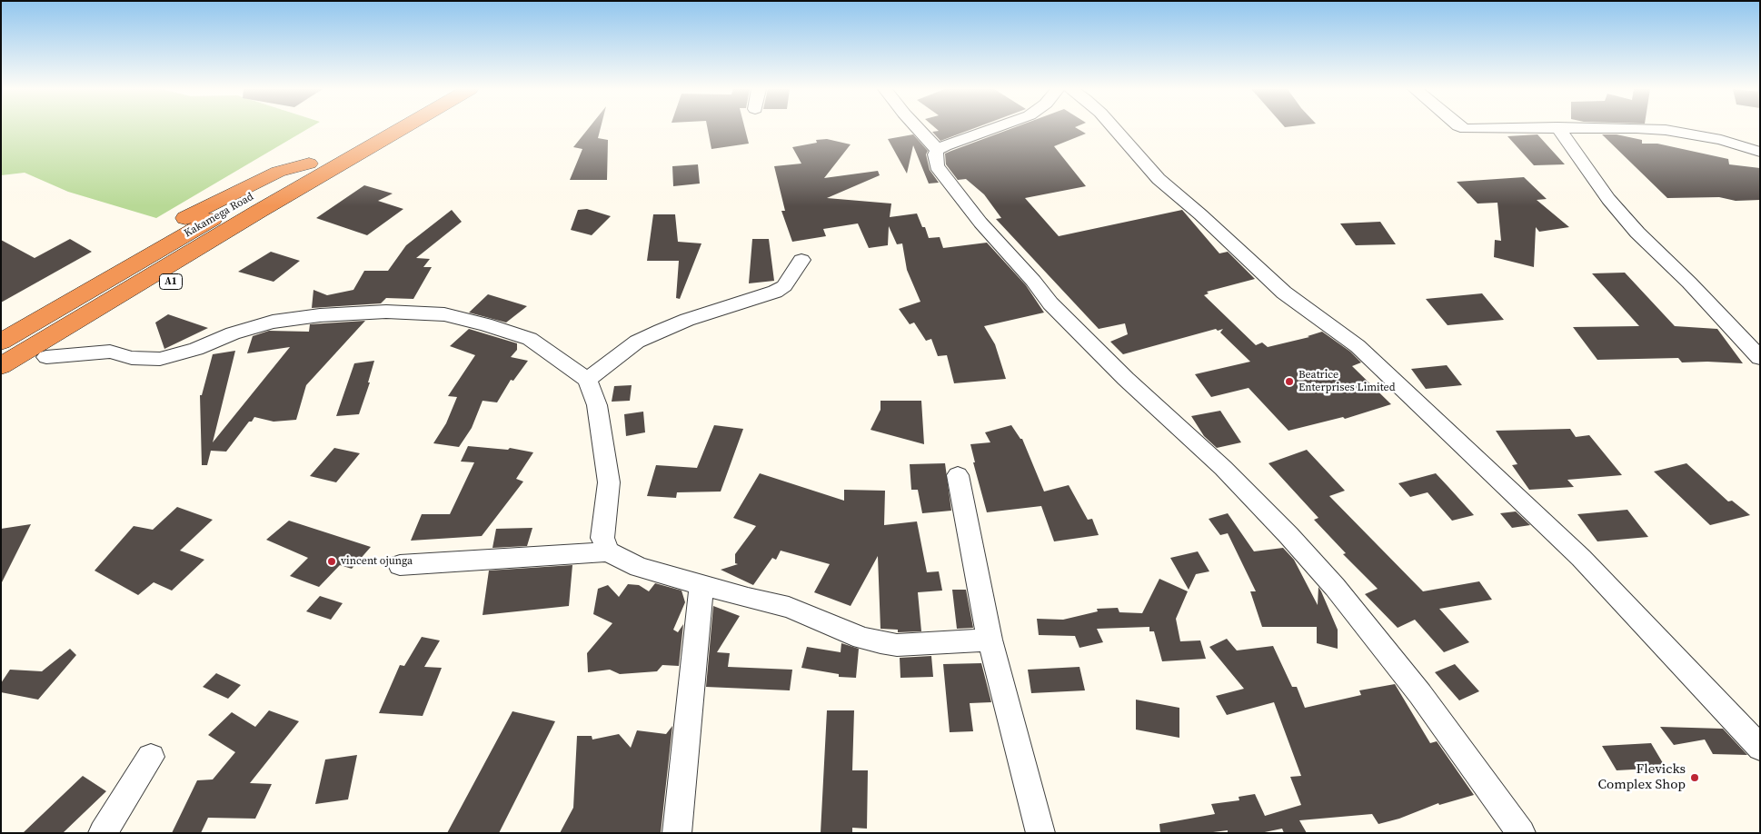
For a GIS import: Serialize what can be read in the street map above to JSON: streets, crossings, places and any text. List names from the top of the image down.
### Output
{
  "streets": {
    "highway": ["Kakamega Road", "A1"]
  },
  "places": ["Beatrice Enterprises Limited", "vincent ojunga", "Flevicks Complex Shop"]
}
